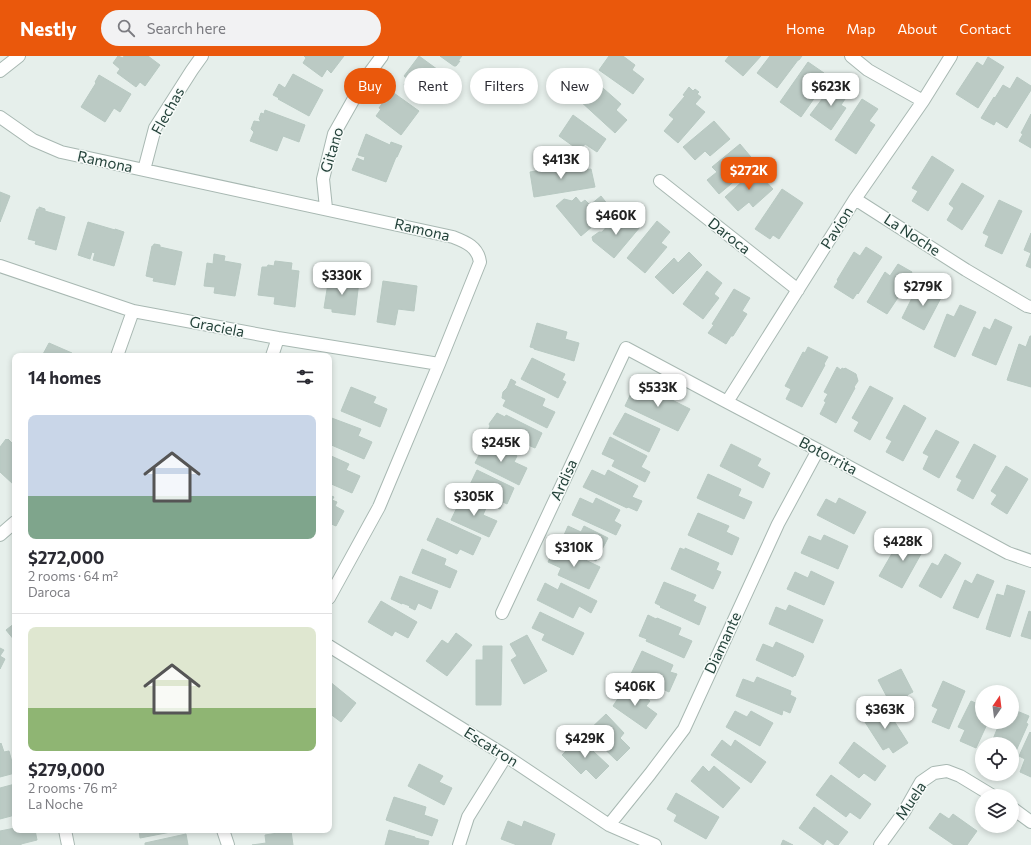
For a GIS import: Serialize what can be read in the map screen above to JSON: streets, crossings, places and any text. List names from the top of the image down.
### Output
{
  "streets": {
    "street": [
      "Flechas",
      "Gitano",
      "Ramona",
      "Pavion",
      "La Noche",
      "Daroca",
      "Graciela",
      "Botorrita",
      "Ardisa",
      "Diamante",
      "Escatron",
      "Muela"
    ]
  },
  "crossings": [
    ["Flechas", "Ramona"],
    ["Gitano", "Ramona"],
    ["Ramona", "Graciela"],
    ["Pavion", "La Noche"],
    ["Pavion", "Daroca"],
    ["Pavion", "Botorrita"],
    ["Botorrita", "Ardisa"],
    ["Botorrita", "Diamante"],
    ["Diamante", "Escatron"]
  ],
  "north": "top",
  "page": {
    "header": "Nestly",
    "search": "Search here",
    "nav": [
      "Home",
      "Map",
      "About",
      "Contact"
    ],
    "chip": [
      "Buy",
      "Rent",
      "Filters",
      "New"
    ],
    "price": [
      "$623K",
      "$413K",
      "$272K",
      "$460K",
      "$330K",
      "$279K",
      "$533K",
      "$245K",
      "$305K",
      "$428K",
      "$310K",
      "$406K",
      "$363K",
      "$429K"
    ],
    "heading": "14 homes",
    "list": [
      {
        "name": "$272,000",
        "note": "2 rooms · 64 m² · Daroca"
      },
      {
        "name": "$279,000",
        "note": "2 rooms · 76 m² · La Noche"
      }
    ]
  }
}
